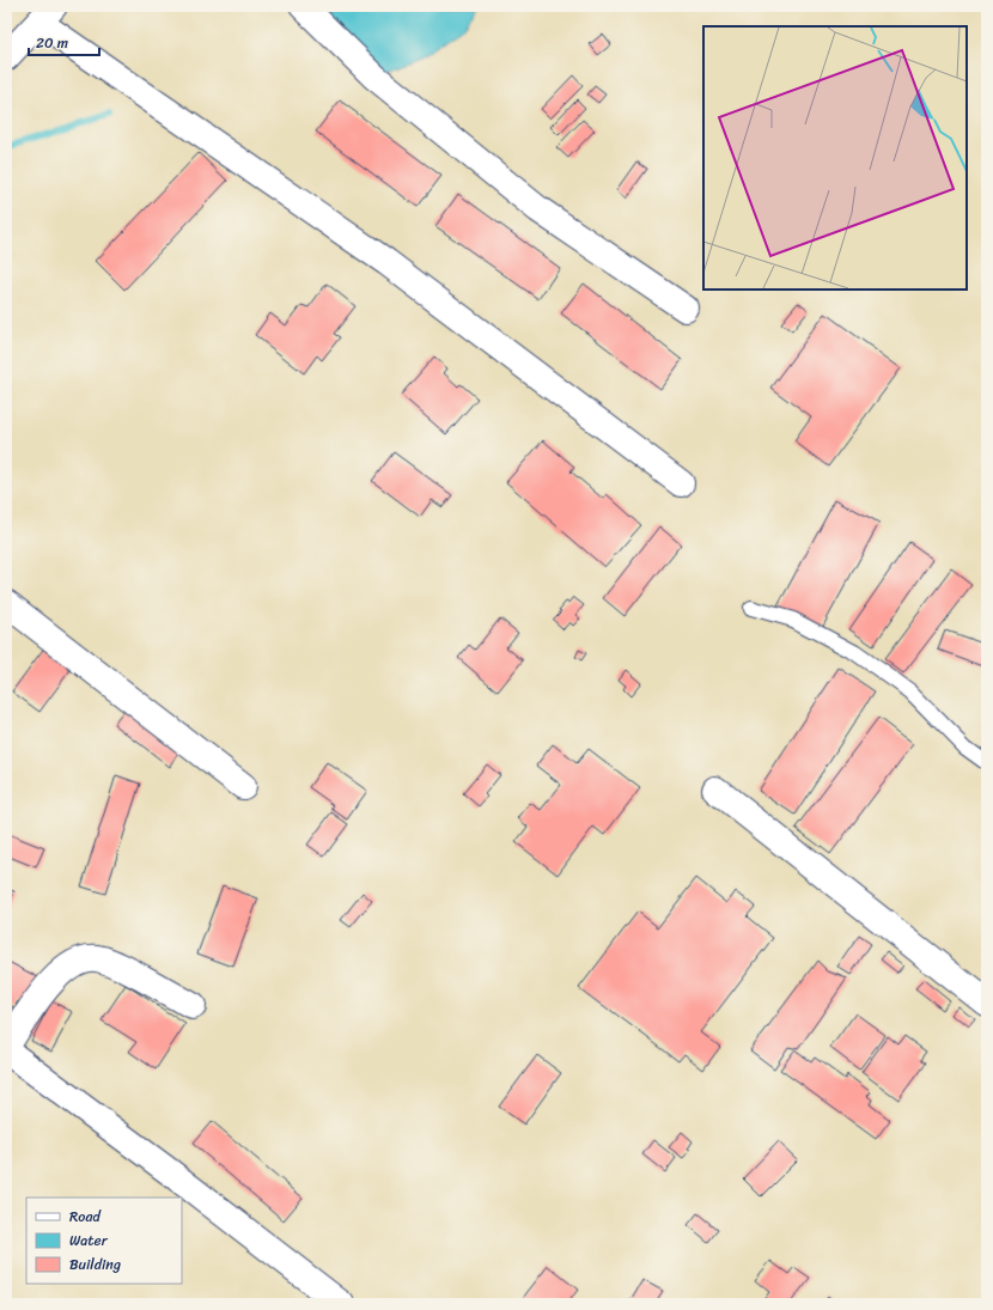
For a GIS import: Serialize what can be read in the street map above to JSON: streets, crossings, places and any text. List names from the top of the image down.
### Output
{
  "legend": ["Road", "Water", "Building"],
  "scale_bar": "20 m"
}
